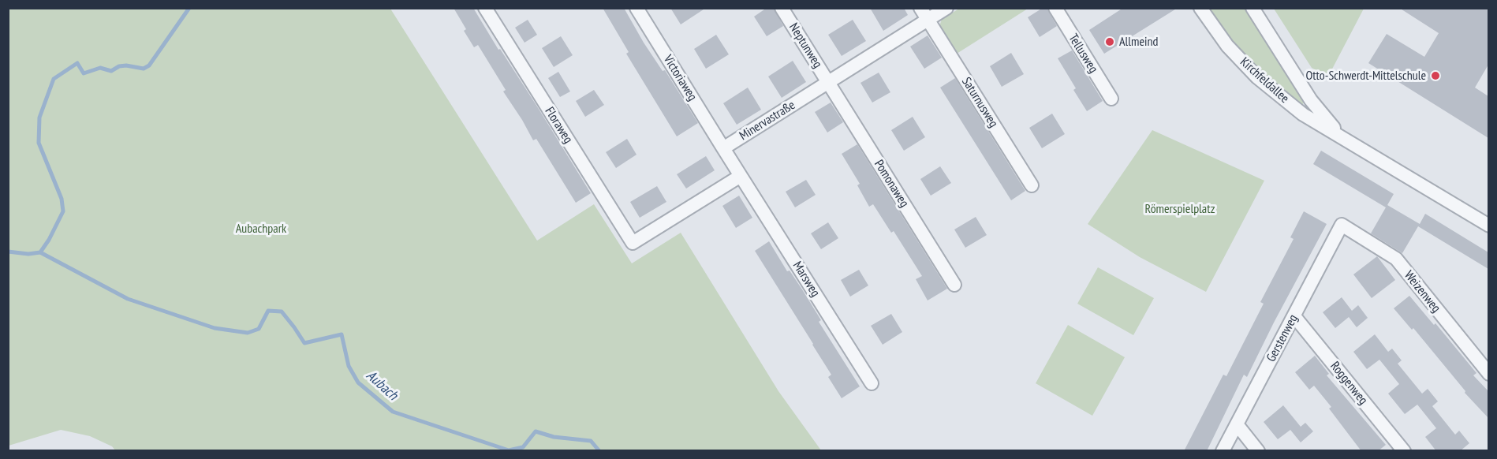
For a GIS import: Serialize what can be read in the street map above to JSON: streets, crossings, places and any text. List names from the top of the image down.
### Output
{
  "streets": {
    "street": [
      "Neptunweg",
      "Tellusweg",
      "Victoriaweg",
      "Kirchfeldallee",
      "Saturnusweg",
      "Minervastraße",
      "Floraweg",
      "Pomonaweg",
      "Marsweg",
      "Weizenweg",
      "Gerstenweg",
      "Roggenweg"
    ]
  },
  "crossings": [
    ["Neptunweg", "Minervastraße"],
    ["Neptunweg", "Pomonaweg"],
    ["Victoriaweg", "Minervastraße"],
    ["Saturnusweg", "Minervastraße"],
    ["Minervastraße", "Pomonaweg"],
    ["Floraweg", "Marsweg"],
    ["Weizenweg", "Gerstenweg"],
    ["Gerstenweg", "Roggenweg"]
  ],
  "water": ["Aubach"],
  "parks": ["Römerspielplatz", "Aubachpark"],
  "places": ["Allmeind", "Otto-Schwerdt-Mittelschule"]
}
